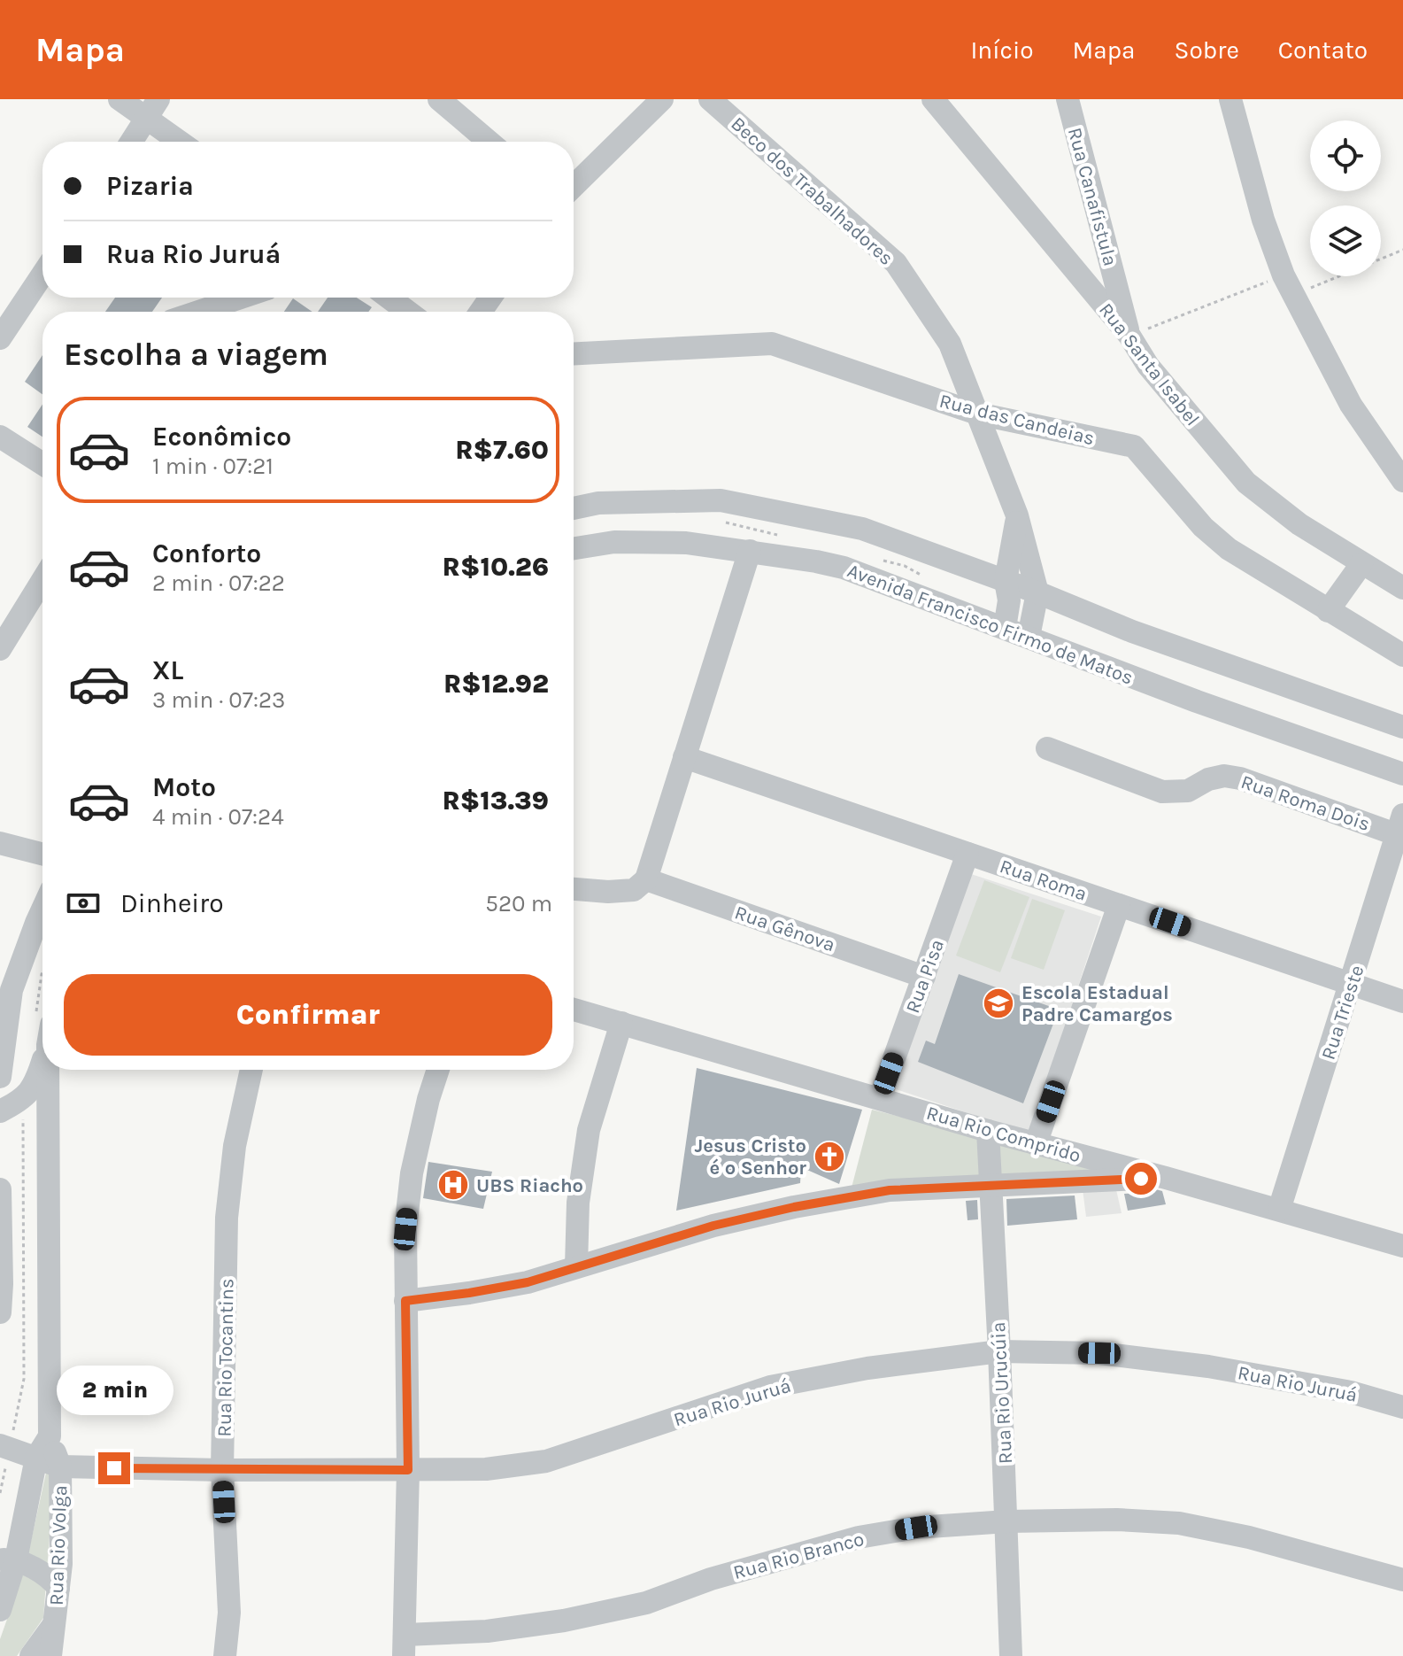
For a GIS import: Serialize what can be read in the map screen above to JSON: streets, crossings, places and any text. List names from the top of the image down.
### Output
{
  "streets": {
    "street": [
      "Beco dos Trabalhadores",
      "Rua Canafistula",
      "Rua Santa Isabel",
      "Rua das Candeias",
      "Avenida Francisco Firmo de Matos",
      "Rua Roma Dois",
      "Rua Roma",
      "Rua Gênova",
      "Rua Pisa",
      "Rua Trieste",
      "Rua Rio Comprido",
      "Rua Rio Tocantins",
      "Rua Rio Juruá",
      "Rua Rio Urucúia",
      "Rua Rio Volga",
      "Rua Rio Branco"
    ]
  },
  "crossings": [
    ["Beco dos Trabalhadores", "Rua das Candeias"],
    ["Beco dos Trabalhadores", "Avenida Francisco Firmo de Matos"],
    ["Rua Canafistula", "Rua Santa Isabel"],
    ["Rua Roma Dois", "Rua Trieste"],
    ["Rua Roma", "Rua Pisa"],
    ["Rua Roma", "Rua Trieste"],
    ["Rua Gênova", "Rua Pisa"],
    ["Rua Pisa", "Rua Rio Comprido"],
    ["Rua Trieste", "Rua Rio Comprido"],
    ["Rua Rio Comprido", "Rua Rio Urucúia"],
    ["Rua Rio Tocantins", "Rua Rio Juruá"],
    ["Rua Rio Juruá", "Rua Rio Urucúia"],
    ["Rua Rio Juruá", "Rua Rio Volga"],
    ["Rua Rio Urucúia", "Rua Rio Branco"]
  ],
  "places": {
    "school or university": ["Escola Estadual Padre Camargos"],
    "church": ["Jesus Cristo é o Senhor"],
    "hospital": ["UBS Riacho"]
  },
  "page": {
    "header": "Mapa",
    "nav": [
      "Início",
      "Mapa",
      "Sobre",
      "Contato"
    ],
    "banner": ["Pizaria", "Rua Rio Juruá"],
    "heading": "Escolha a viagem",
    "list": [
      {
        "name": "Econômico",
        "note": "1 min · 07:21",
        "value": "R$7.60"
      },
      {
        "name": "Conforto",
        "note": "2 min · 07:22",
        "value": "R$10.26"
      },
      {
        "name": "XL",
        "note": "3 min · 07:23",
        "value": "R$12.92"
      },
      {
        "name": "Moto",
        "note": "4 min · 07:24",
        "value": "R$13.39"
      }
    ],
    "pay": ["Dinheiro", "520 m"],
    "buttons": "Confirmar",
    "bubble": "2 min"
  }
}
